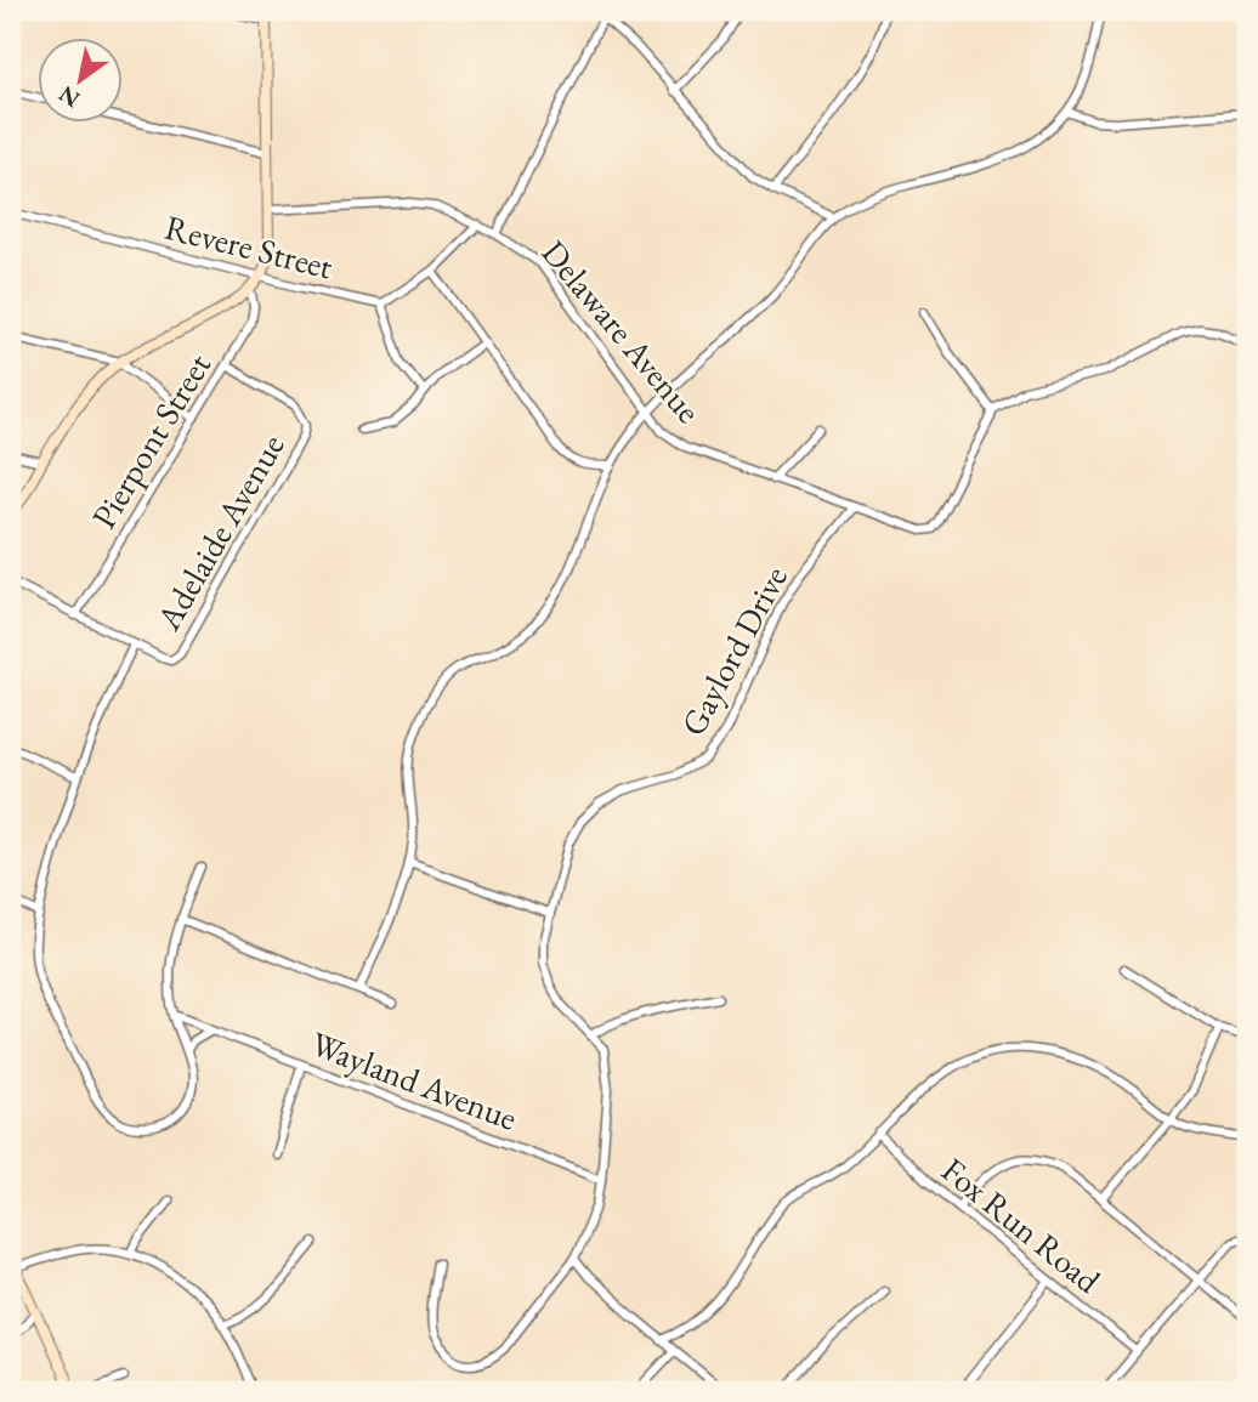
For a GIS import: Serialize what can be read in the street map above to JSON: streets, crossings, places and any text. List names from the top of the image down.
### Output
{
  "streets": {
    "street": [
      "Revere Street",
      "Delaware Avenue",
      "Pierpont Street",
      "Adelaide Avenue",
      "Gaylord Drive",
      "Wayland Avenue",
      "Fox Run Road"
    ]
  },
  "crossings": [
    ["Delaware Avenue", "Gaylord Drive"],
    ["Pierpont Street", "Adelaide Avenue"],
    ["Gaylord Drive", "Wayland Avenue"]
  ],
  "north": "bottom left"
}
